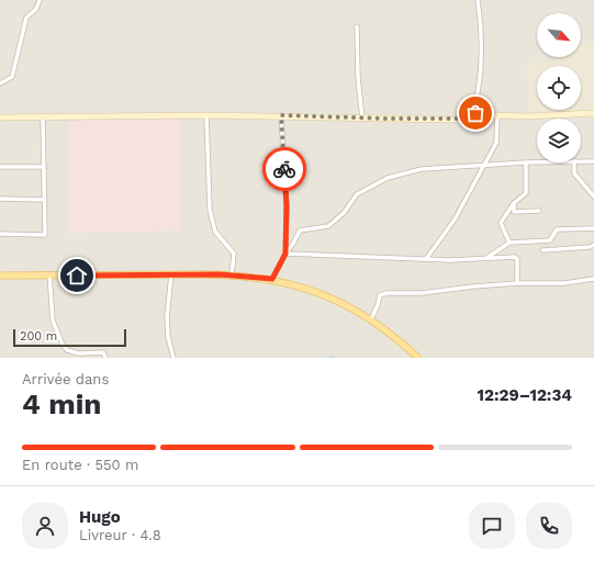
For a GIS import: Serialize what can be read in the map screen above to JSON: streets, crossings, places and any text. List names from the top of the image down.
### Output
{
  "scale_bar": "200 m",
  "north": "bottom right",
  "page": {
    "scale": "200 m",
    "heading": ["4 min", "Arrivée dans", "12:29–12:34"],
    "panel": ["Hugo", "Livreur · 4.8"],
    "bar": "En route · 550 m"
  }
}
